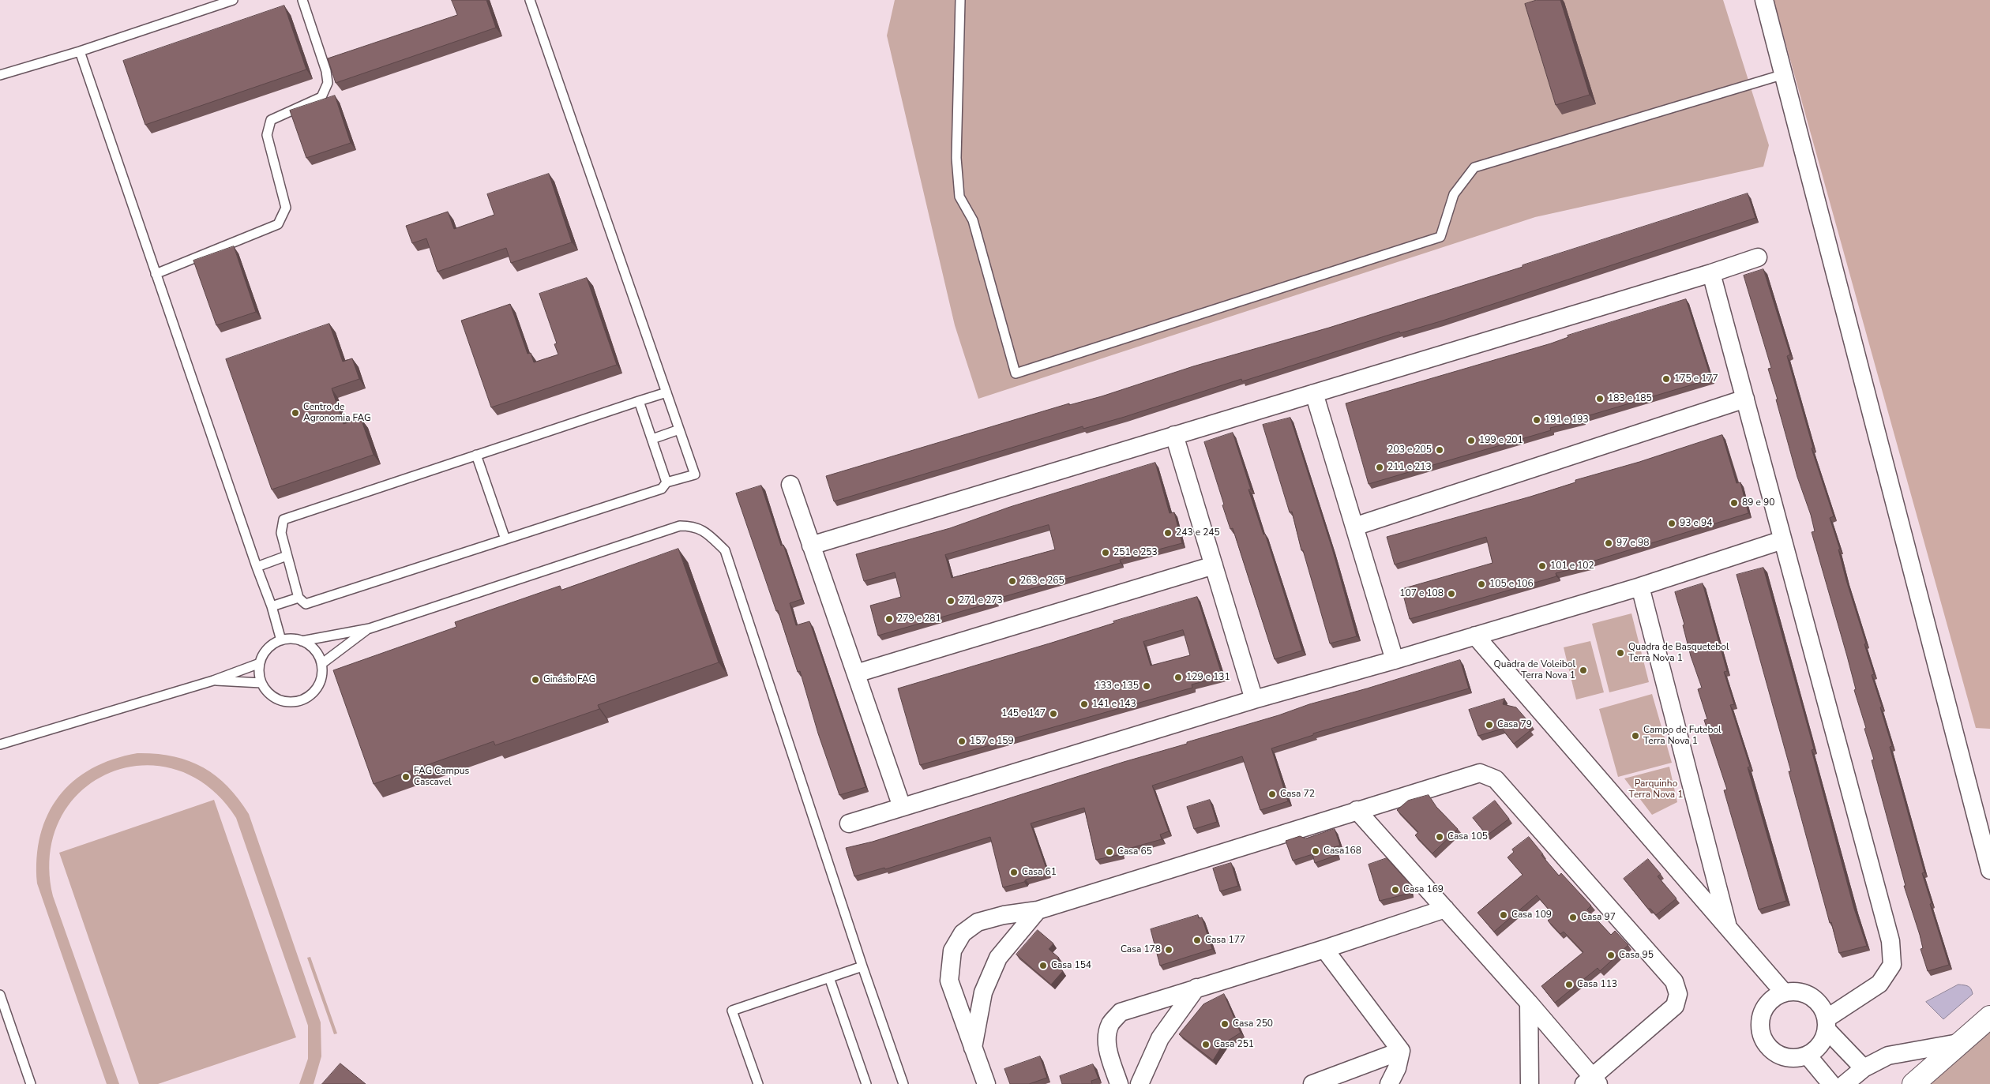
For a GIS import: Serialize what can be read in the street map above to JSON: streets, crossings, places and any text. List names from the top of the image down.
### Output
{
  "parks": ["Parquinho Terra Nova 1"],
  "places": [
    "175 e 177",
    "183 e 185",
    "Centro de Agronomia FAG",
    "191 e 193",
    "199 e 201",
    "203 e 205",
    "211 e 213",
    "89 e 90",
    "93 e 94",
    "243 e 245",
    "97 e 98",
    "251 e 253",
    "101 e 102",
    "263 e 265",
    "105 e 106",
    "107 e 108",
    "271 e 273",
    "279 e 281",
    "Quadra de Basquetebol Terra Nova 1",
    "Quadra de Voleibol Terra Nova 1",
    "129 e 131",
    "Ginásio FAG",
    "133 e 135",
    "141 e 143",
    "145 e 147",
    "Casa 79",
    "Campo de Futebol Terra Nova 1",
    "157 e 159",
    "FAG Campus Cascavel",
    "Casa 72",
    "Casa 105",
    "Casa168",
    "Casa 65",
    "Casa 61",
    "Casa 169",
    "Casa 109",
    "Casa 97",
    "Casa 177",
    "Casa 178",
    "Casa 95",
    "Casa 154",
    "Casa 113",
    "Casa 250",
    "Casa 251"
  ]
}
